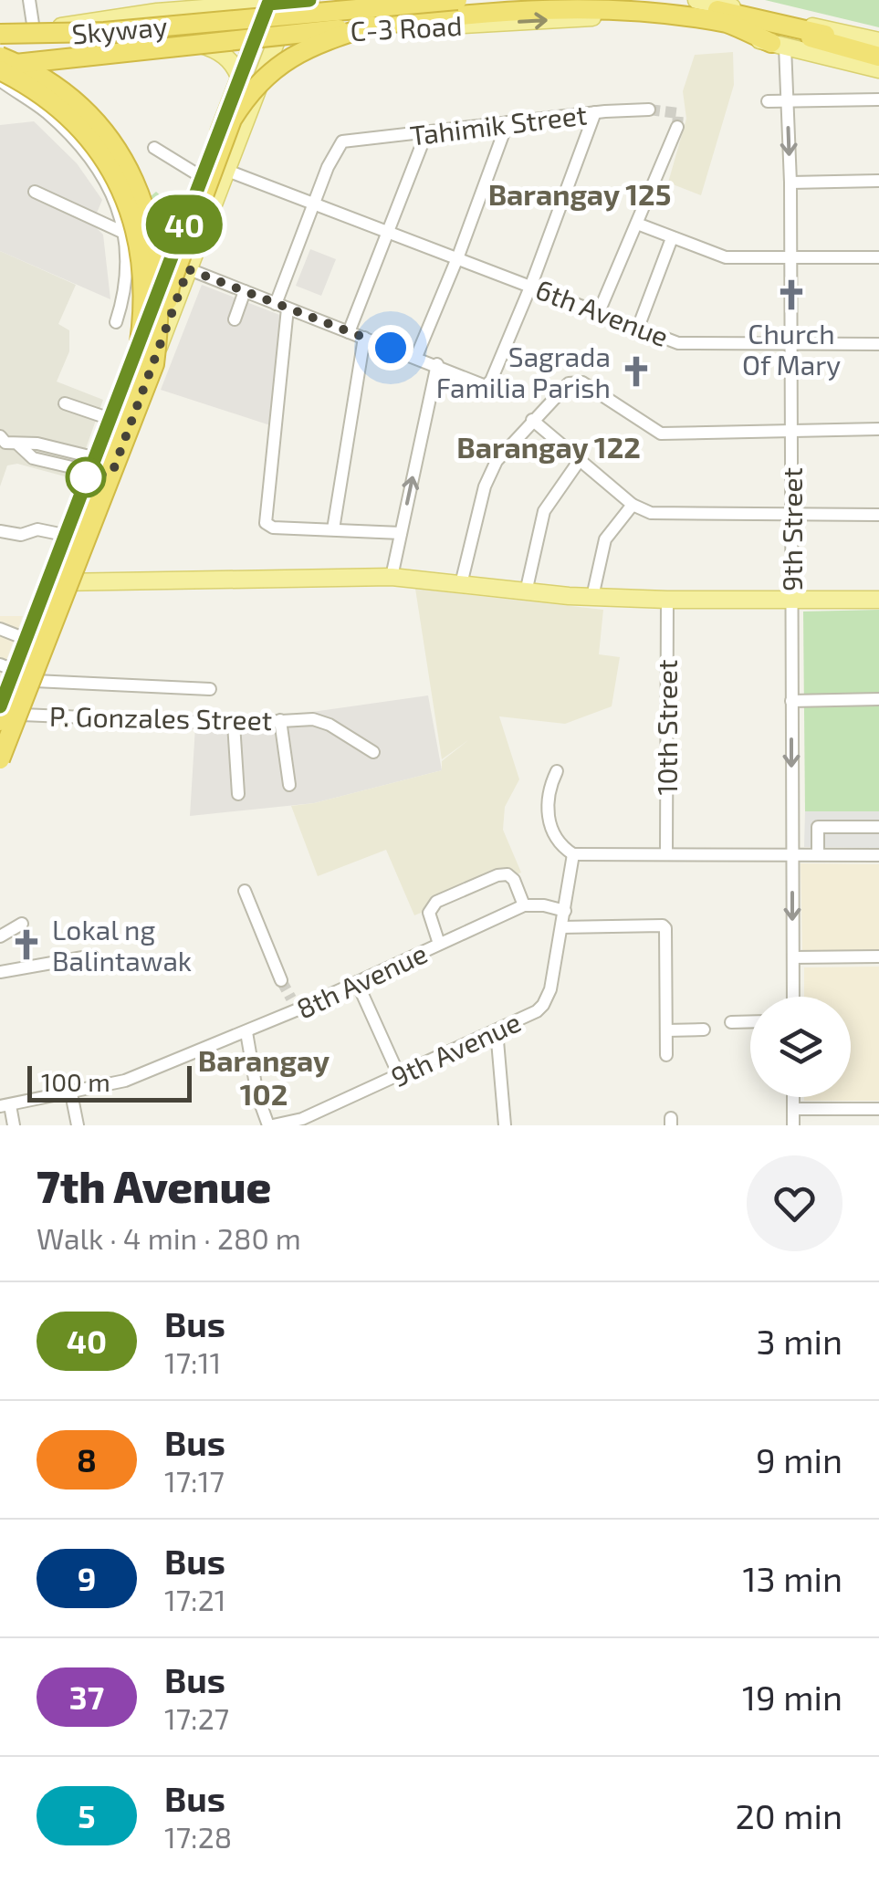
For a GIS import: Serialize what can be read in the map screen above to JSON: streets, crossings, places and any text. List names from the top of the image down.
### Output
{
  "streets": {
    "highway": ["Skyway"],
    "main road": ["C-3 Road"],
    "street": [
      "Tahimik Street",
      "6th Avenue",
      "9th Street",
      "P. Gonzales Street",
      "10th Street",
      "8th Avenue",
      "9th Avenue"
    ]
  },
  "crossings": [
    ["C-3 Road", "Skyway"],
    ["C-3 Road", "9th Street"],
    ["Tahimik Street", "6th Avenue"],
    ["6th Avenue", "9th Street"]
  ],
  "one_way": ["C-3 Road", "9th Street"],
  "districts": ["Barangay 125", "Barangay 122", "Barangay 102"],
  "places": {
    "church": ["Church Of Mary", "Sagrada Familia Parish", "Lokal ng Balintawak"]
  },
  "lines": ["bus line 40"],
  "scale_bar": "100 m",
  "page": {
    "on_map": "40",
    "scale": "100 m",
    "heading": ["7th Avenue", "Walk · 4 min · 280 m"],
    "list": [
      {
        "mark": "40",
        "name": "Bus",
        "note": "17:11",
        "value": "3 min"
      },
      {
        "mark": "8",
        "name": "Bus",
        "note": "17:17",
        "value": "9 min"
      },
      {
        "mark": "9",
        "name": "Bus",
        "note": "17:21",
        "value": "13 min"
      },
      {
        "mark": "37",
        "name": "Bus",
        "note": "17:27",
        "value": "19 min"
      },
      {
        "mark": "5",
        "name": "Bus",
        "note": "17:28",
        "value": "20 min"
      }
    ]
  }
}
